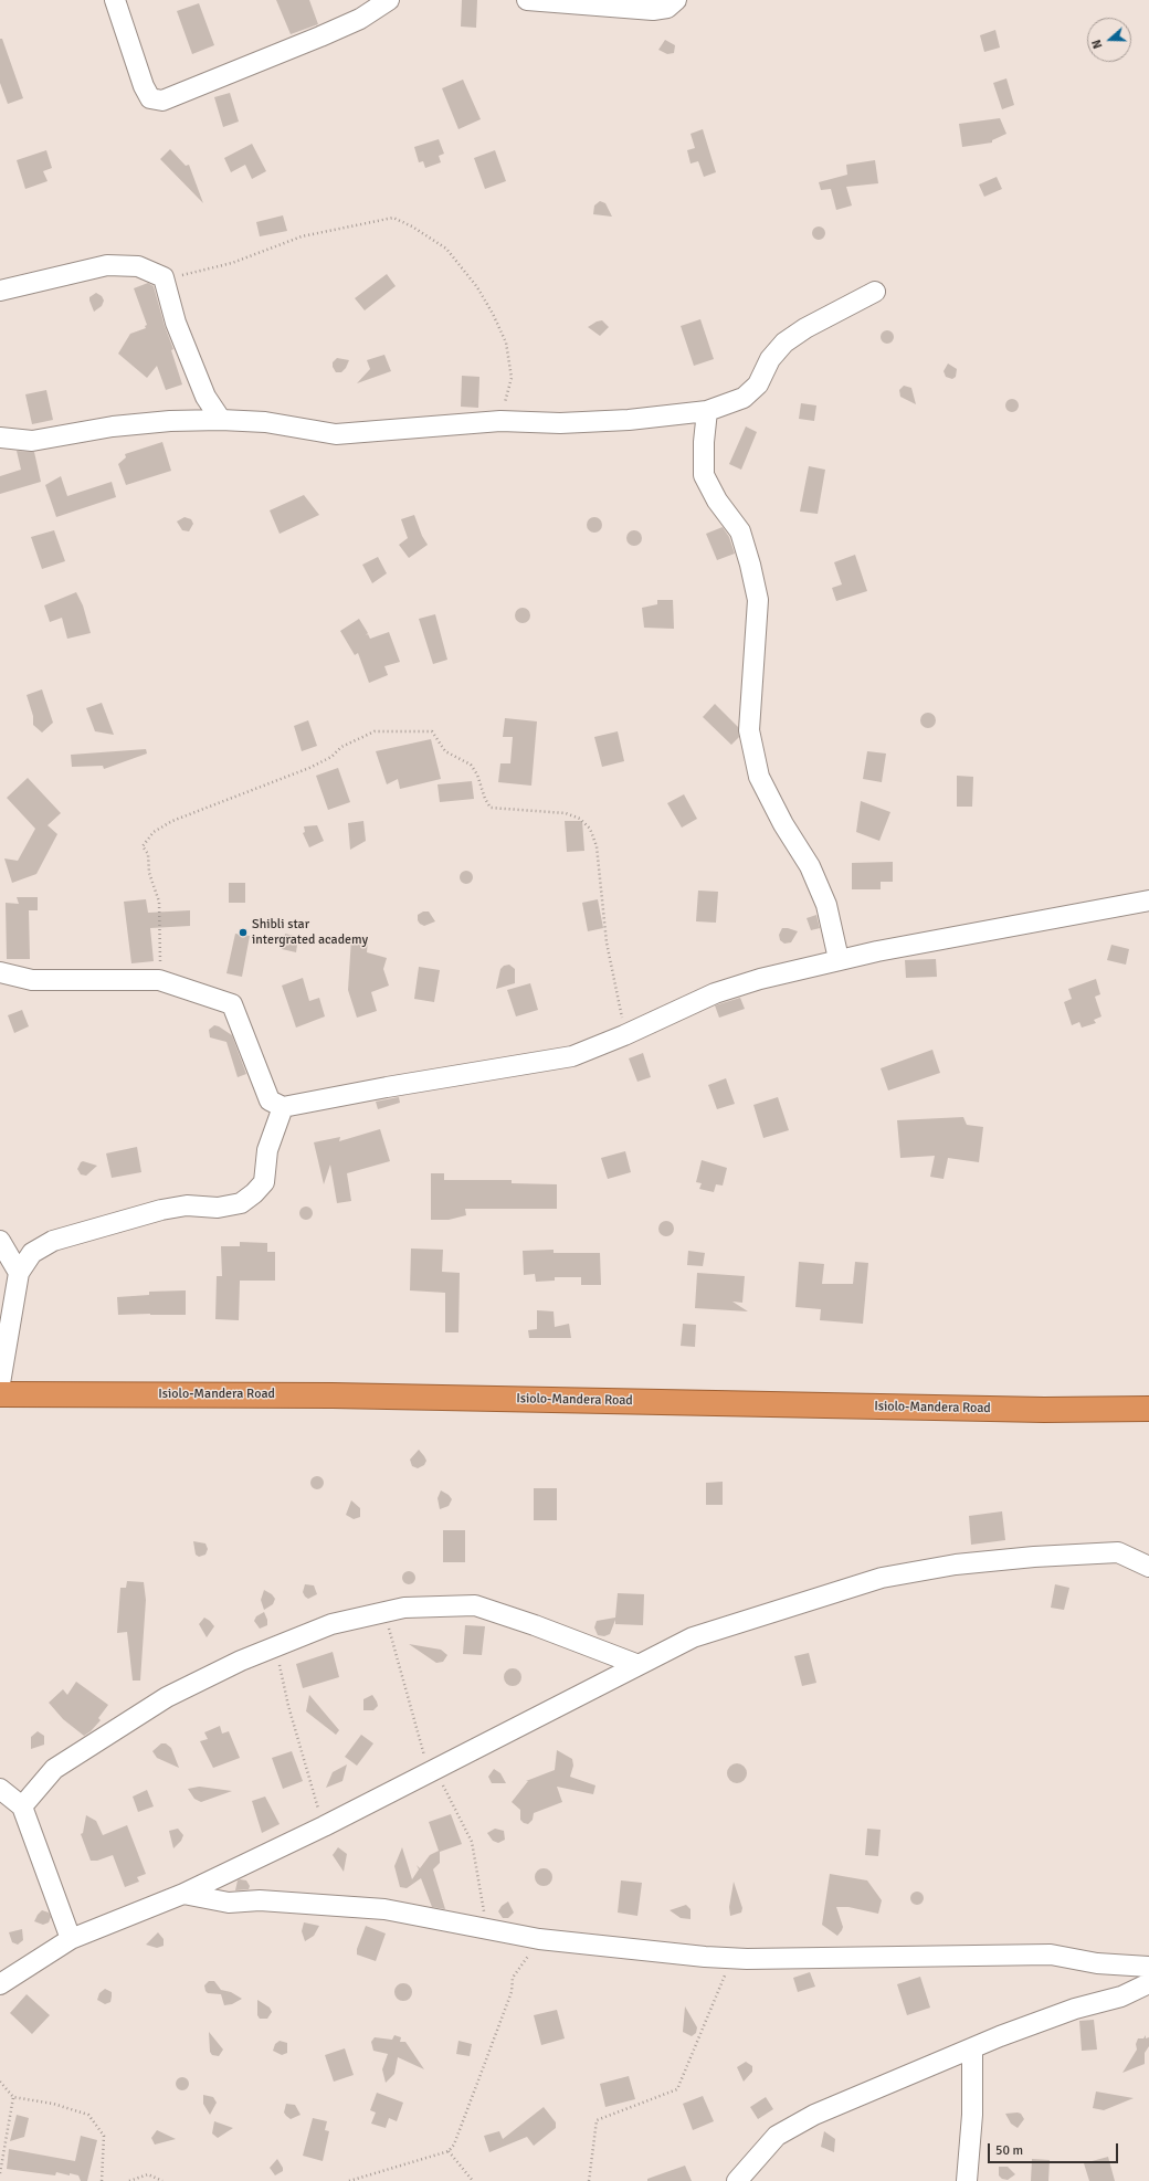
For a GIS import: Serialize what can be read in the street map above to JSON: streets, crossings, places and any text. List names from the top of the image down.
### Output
{
  "streets": {
    "highway": ["Isiolo-Mandera Road"]
  },
  "places": ["Shibli star intergrated academy"],
  "scale_bar": "50 m",
  "north": "left"
}
